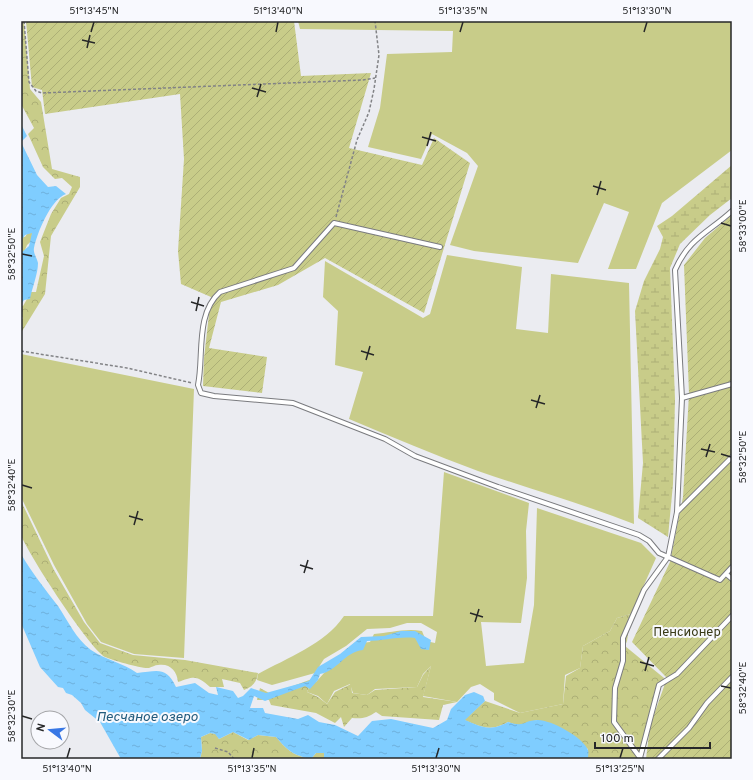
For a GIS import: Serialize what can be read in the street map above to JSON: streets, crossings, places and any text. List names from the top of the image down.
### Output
{
  "water": ["Песчаное озеро"],
  "parks": ["Пенсионер"],
  "scale_bar": "100 m",
  "north": "left",
  "coordinates": [
    "51°13'45\"N",
    "51°13'40\"N",
    "51°13'35\"N",
    "51°13'30\"N",
    "58°33'00\"E",
    "58°32'50\"E",
    "58°32'40\"E",
    "58°32'30\"E",
    "51°13'25\"N"
  ]
}
